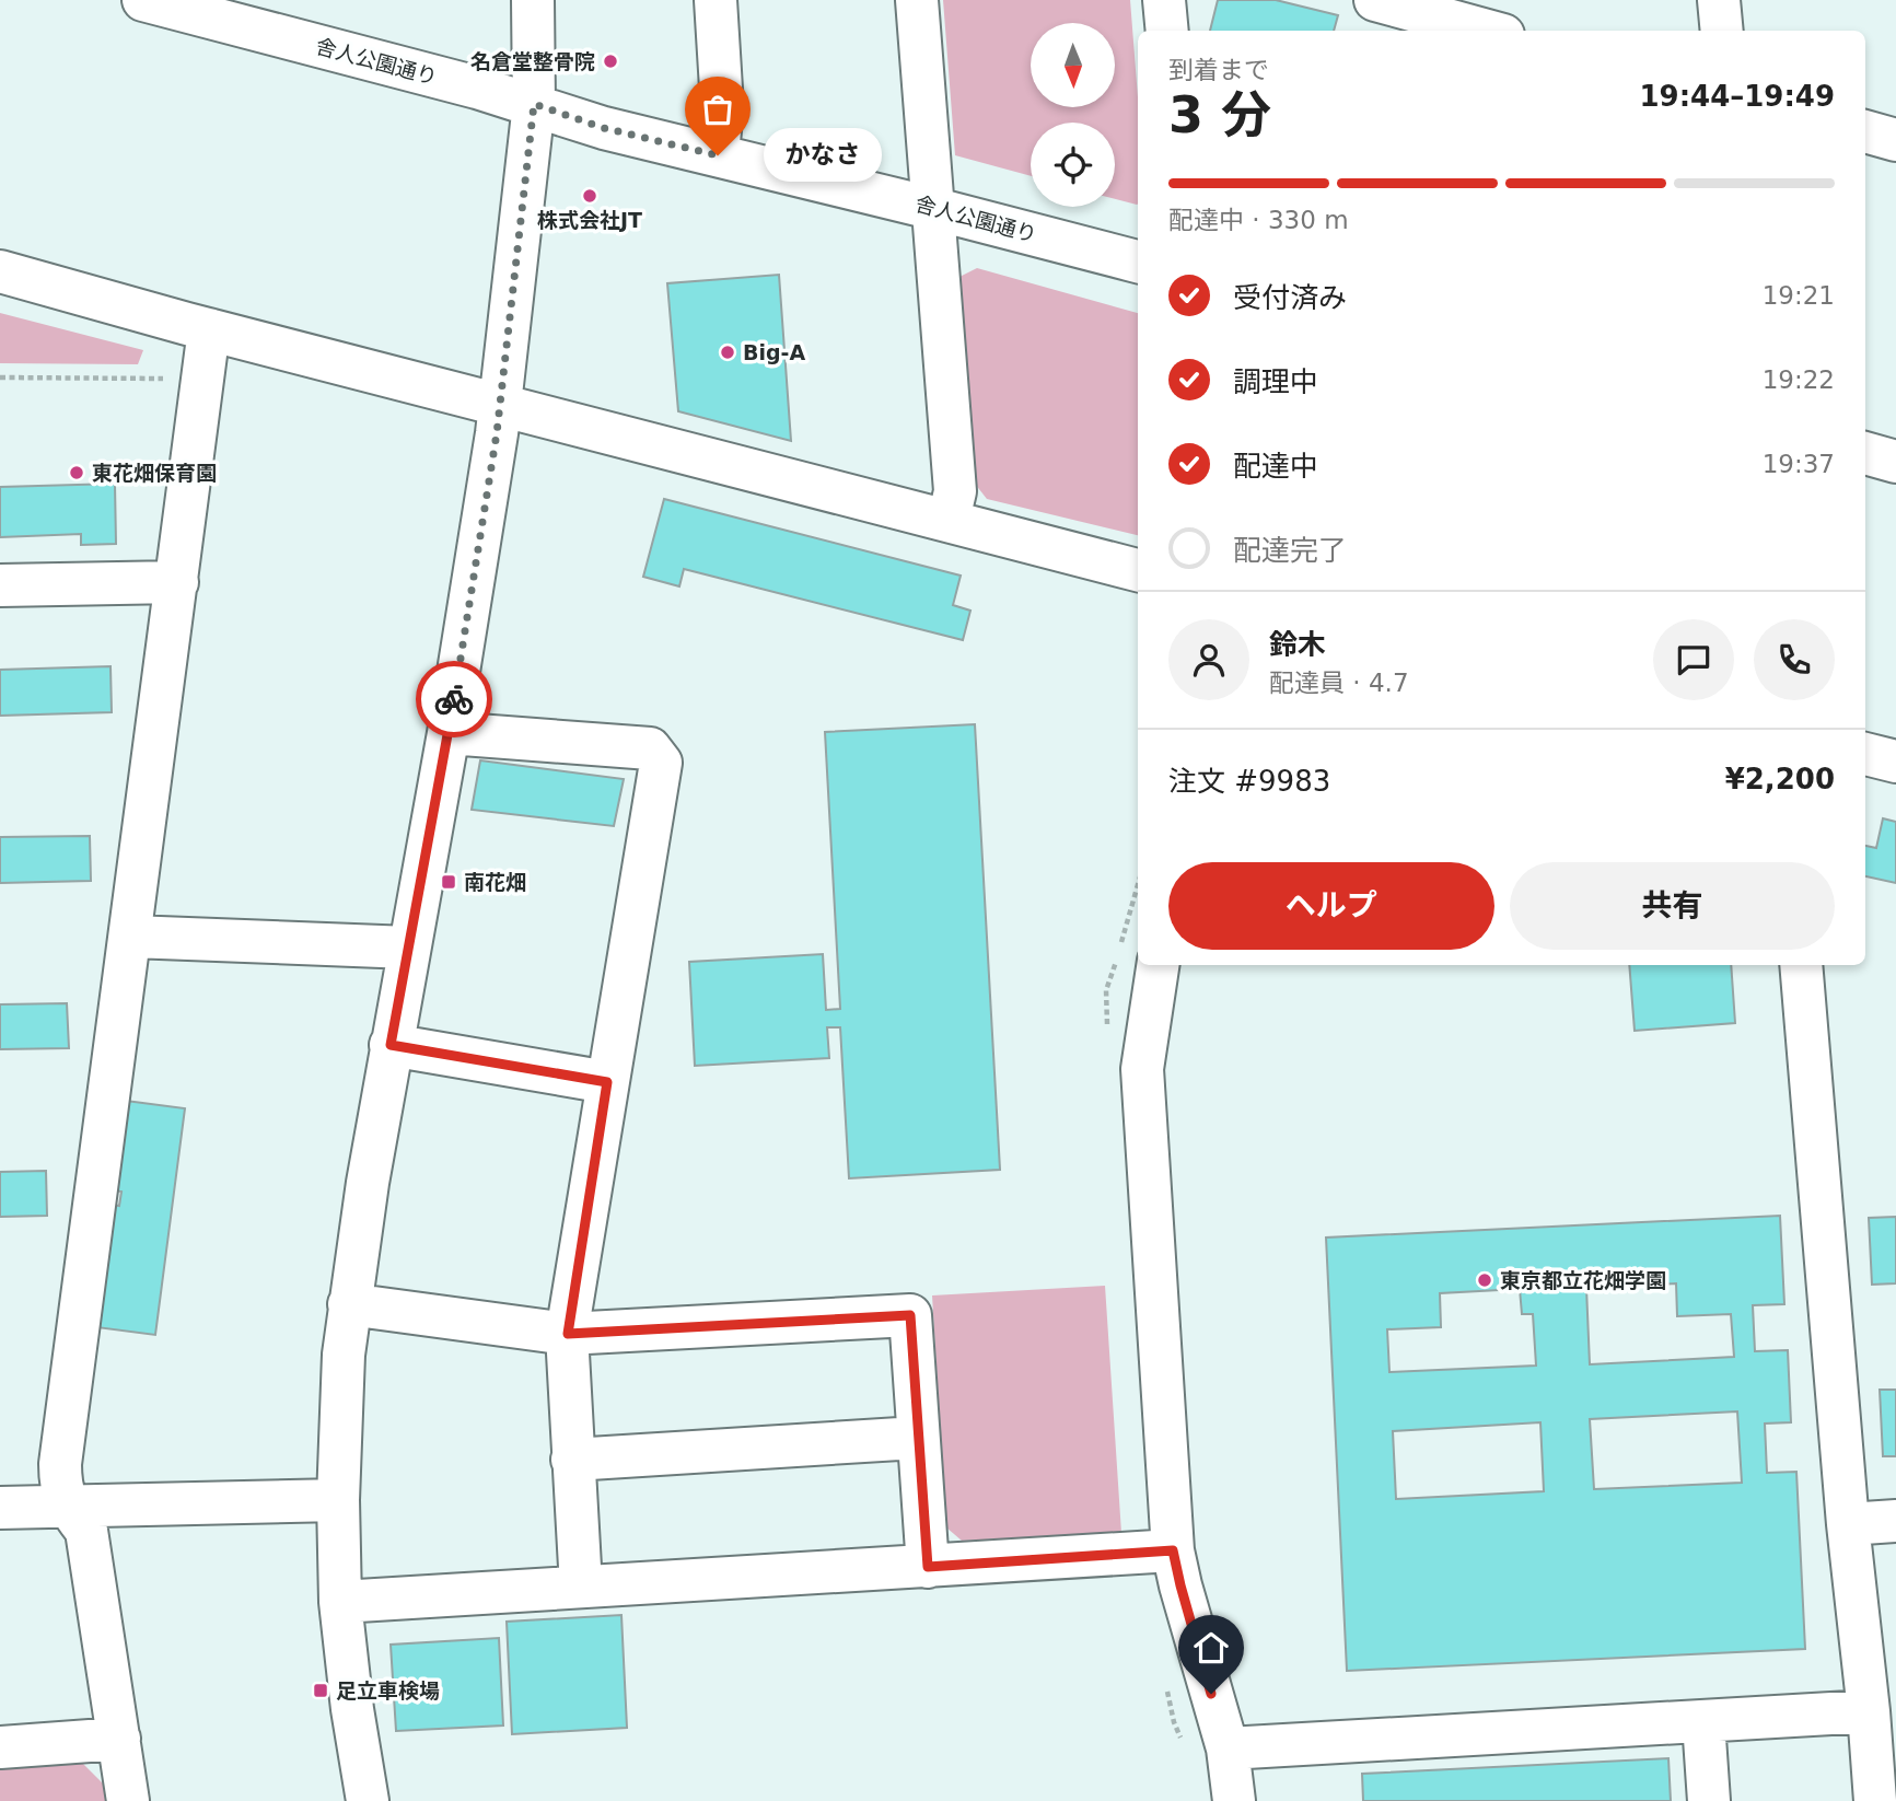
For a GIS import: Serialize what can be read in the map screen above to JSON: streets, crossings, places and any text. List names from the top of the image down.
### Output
{
  "streets": {
    "street": ["舎人公園通り"]
  },
  "places": {
    "other": [
      "名倉堂整骨院",
      "かなさ",
      "株式会社JT",
      "Big-A",
      "東花畑保育園",
      "東京都立花畑学園"
    ],
    "transit": ["南花畑", "足立車検場"]
  },
  "north": "bottom",
  "page": {
    "heading": ["3 分", "到着まで", "19:44–19:49"],
    "panel": [
      "鈴木",
      "配達員 · 4.7",
      "注文 #9983",
      "¥2,200"
    ],
    "bubble": "かなさ",
    "bar": "配達中 · 330 m",
    "list": [
      ["受付済み", "19:21"],
      ["調理中", "19:22"],
      ["配達中", "19:37"],
      "配達完了"
    ],
    "buttons": ["ヘルプ", "共有"]
  }
}
